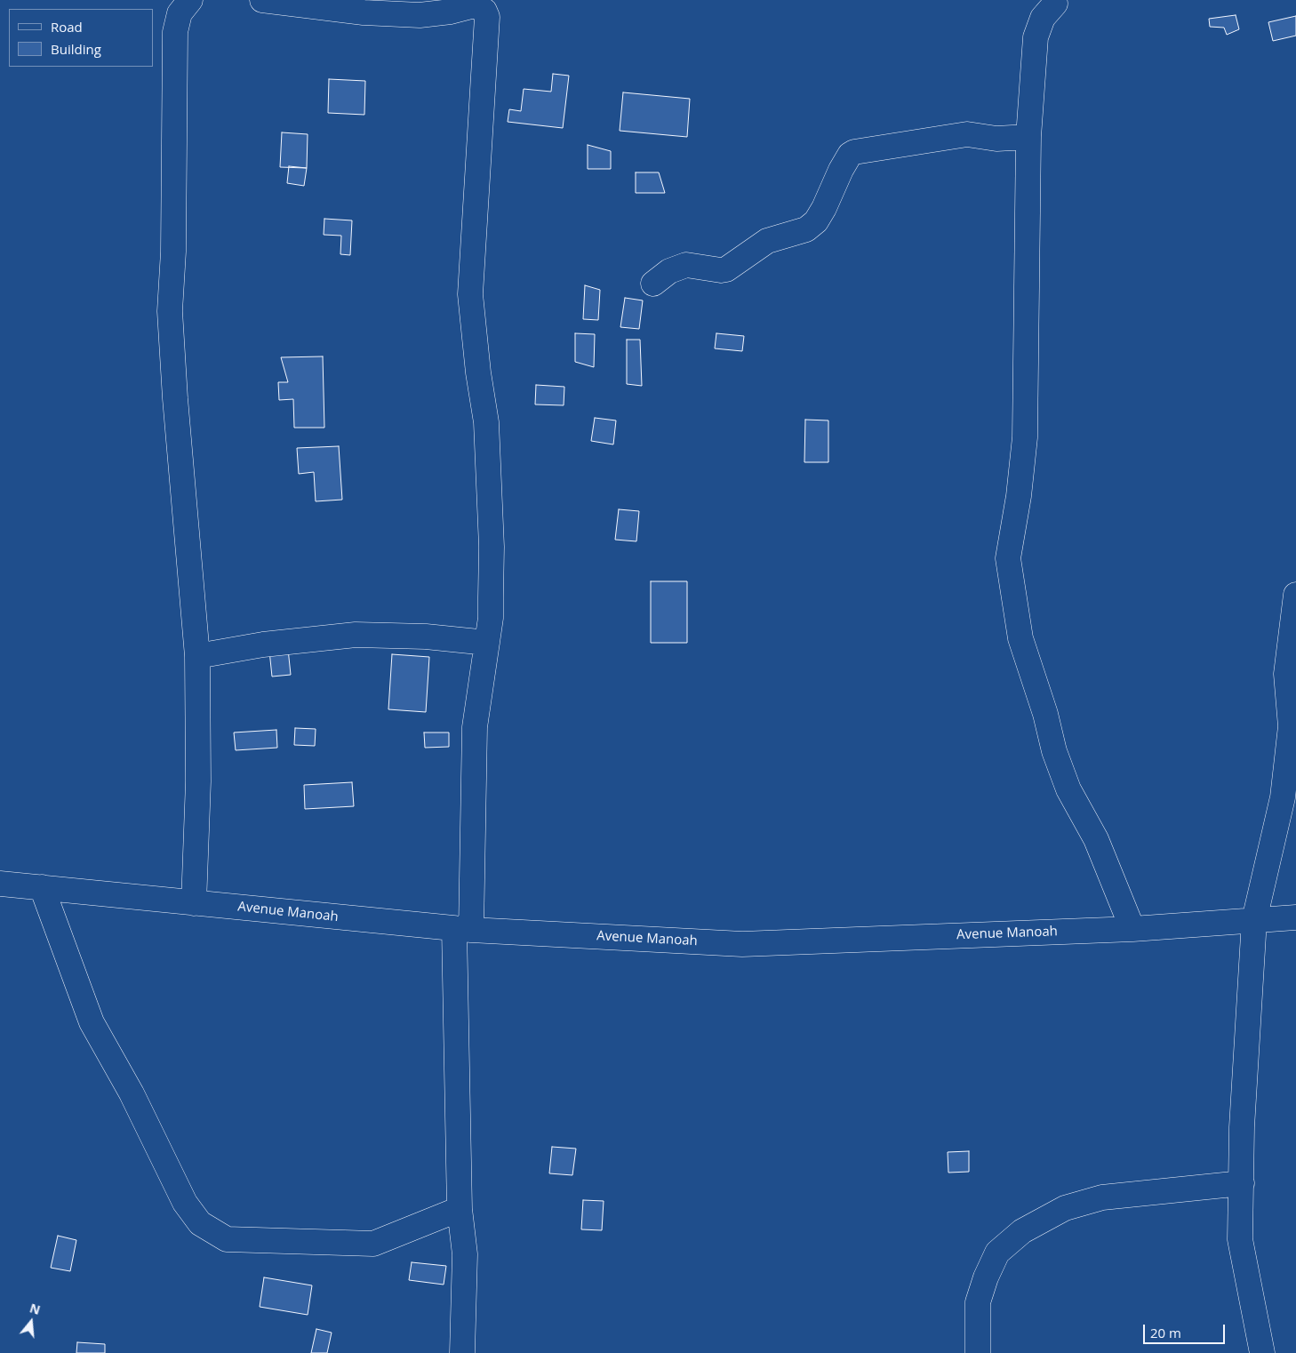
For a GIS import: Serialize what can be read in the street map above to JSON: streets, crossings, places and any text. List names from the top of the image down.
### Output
{
  "streets": {
    "street": ["Avenue Manoah"]
  },
  "legend": ["Road", "Building"],
  "scale_bar": "20 m",
  "north": "top"
}
